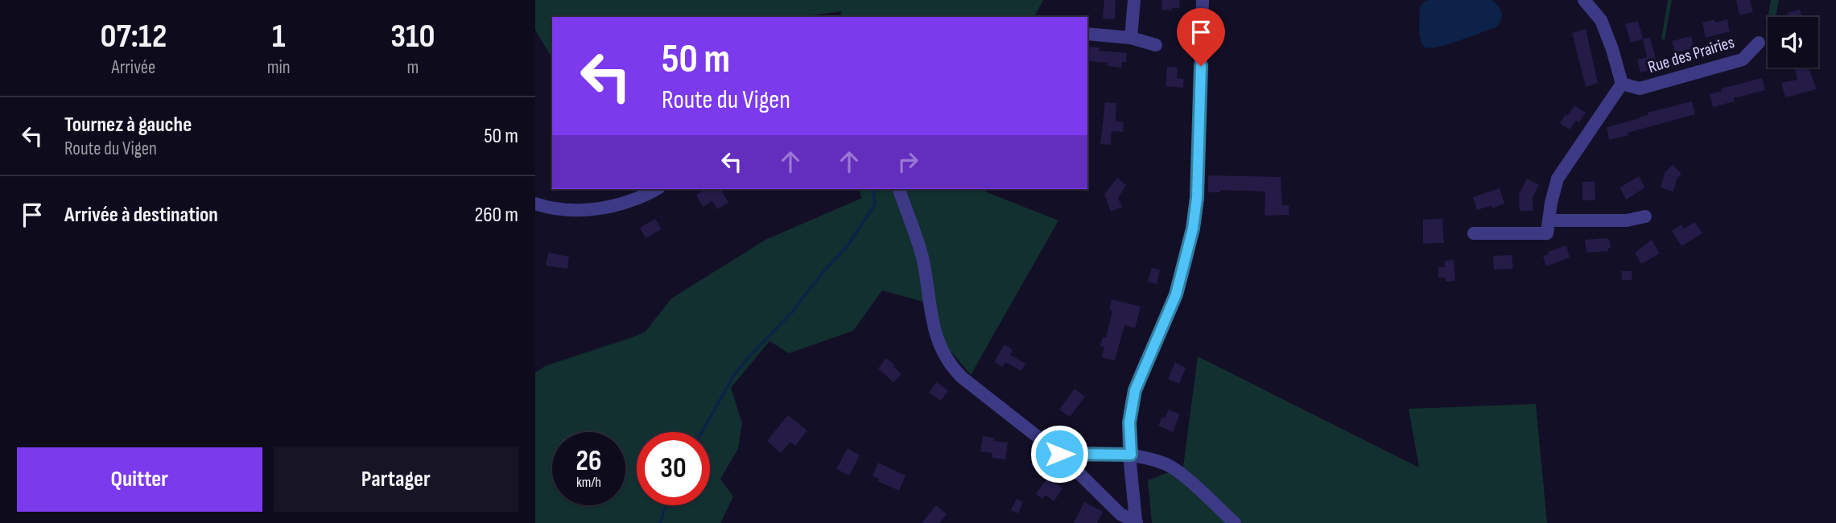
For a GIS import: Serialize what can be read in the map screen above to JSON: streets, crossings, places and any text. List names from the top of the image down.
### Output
{
  "streets": {
    "street": ["Rue des Prairies"]
  },
  "page": {
    "eta": [
      "07:12",
      "Arrivée",
      "1",
      "min",
      "310",
      "m"
    ],
    "turn": ["50 m", "Route du Vigen"],
    "list": [
      {
        "name": "Tournez à gauche",
        "note": "Route du Vigen",
        "value": "50 m"
      },
      {
        "name": "Arrivée à destination",
        "value": "260 m"
      }
    ],
    "speed": "26 km/h",
    "limit": "30",
    "buttons": ["Quitter", "Partager"]
  }
}
